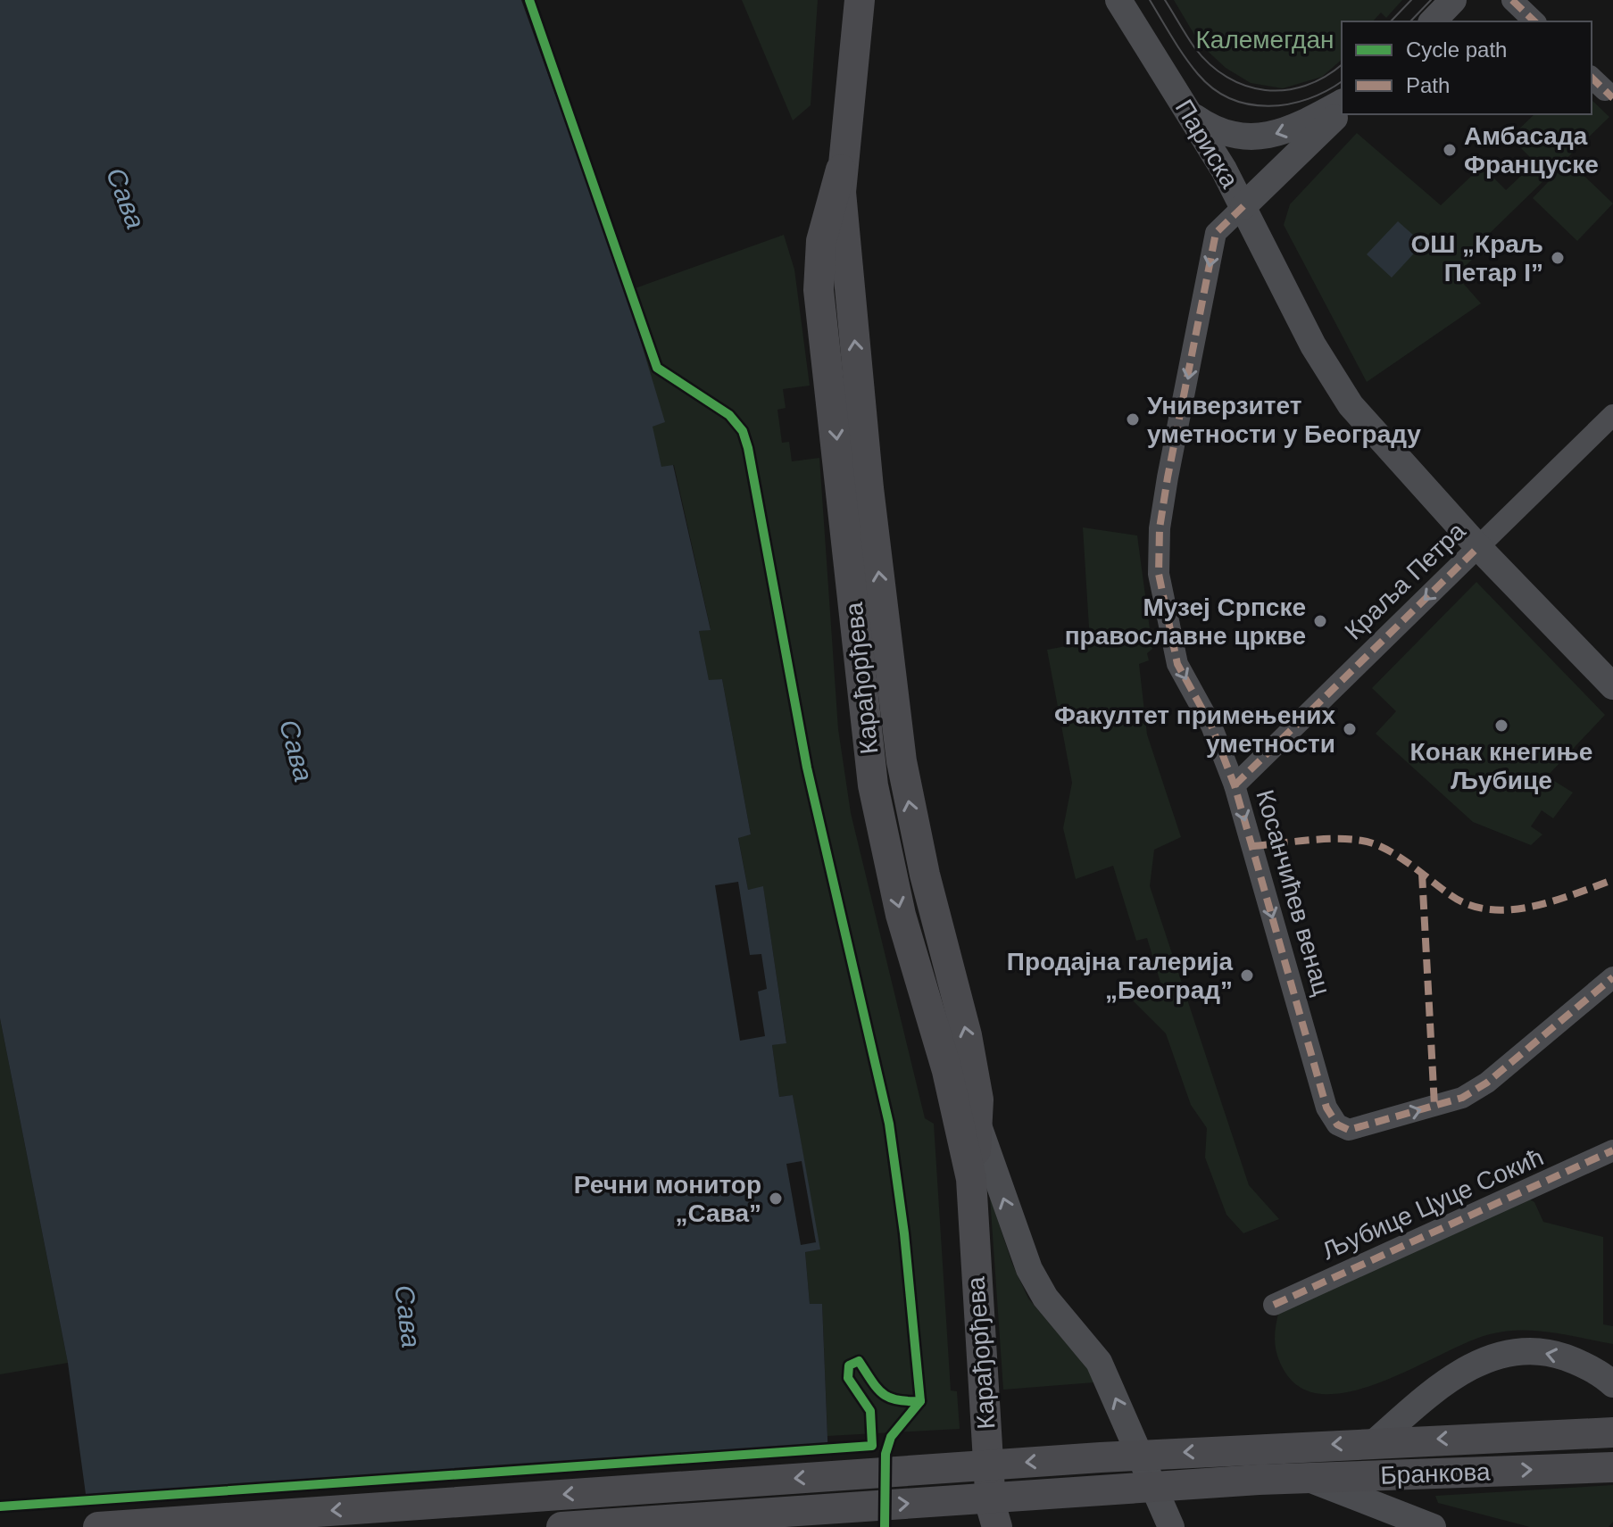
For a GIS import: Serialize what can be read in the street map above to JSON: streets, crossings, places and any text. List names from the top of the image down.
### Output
{
  "streets": {
    "main road": ["Карађорђева", "Бранкова"],
    "street": [
      "Париска",
      "Краља Петра",
      "Косанчићев венац",
      "Љубице Цуце Сокић"
    ]
  },
  "crossings": [
    ["Париска", "Косанчићев венац"],
    ["Краља Петра", "Косанчићев венац"]
  ],
  "one_way": ["Краља Петра"],
  "water": ["Сава"],
  "parks": ["Калемегдан"],
  "places": [
    "Амбасада Француске",
    "ОШ „Краљ Петар I”",
    "Универзитет уметности у Београду",
    "Музеј Српске православне цркве",
    "Конак кнегиње Љубице",
    "Факултет примењених уметности",
    "Продајна галерија „Београд”",
    "Речни монитор „Сава”"
  ],
  "legend": ["Cycle path", "Path"]
}
